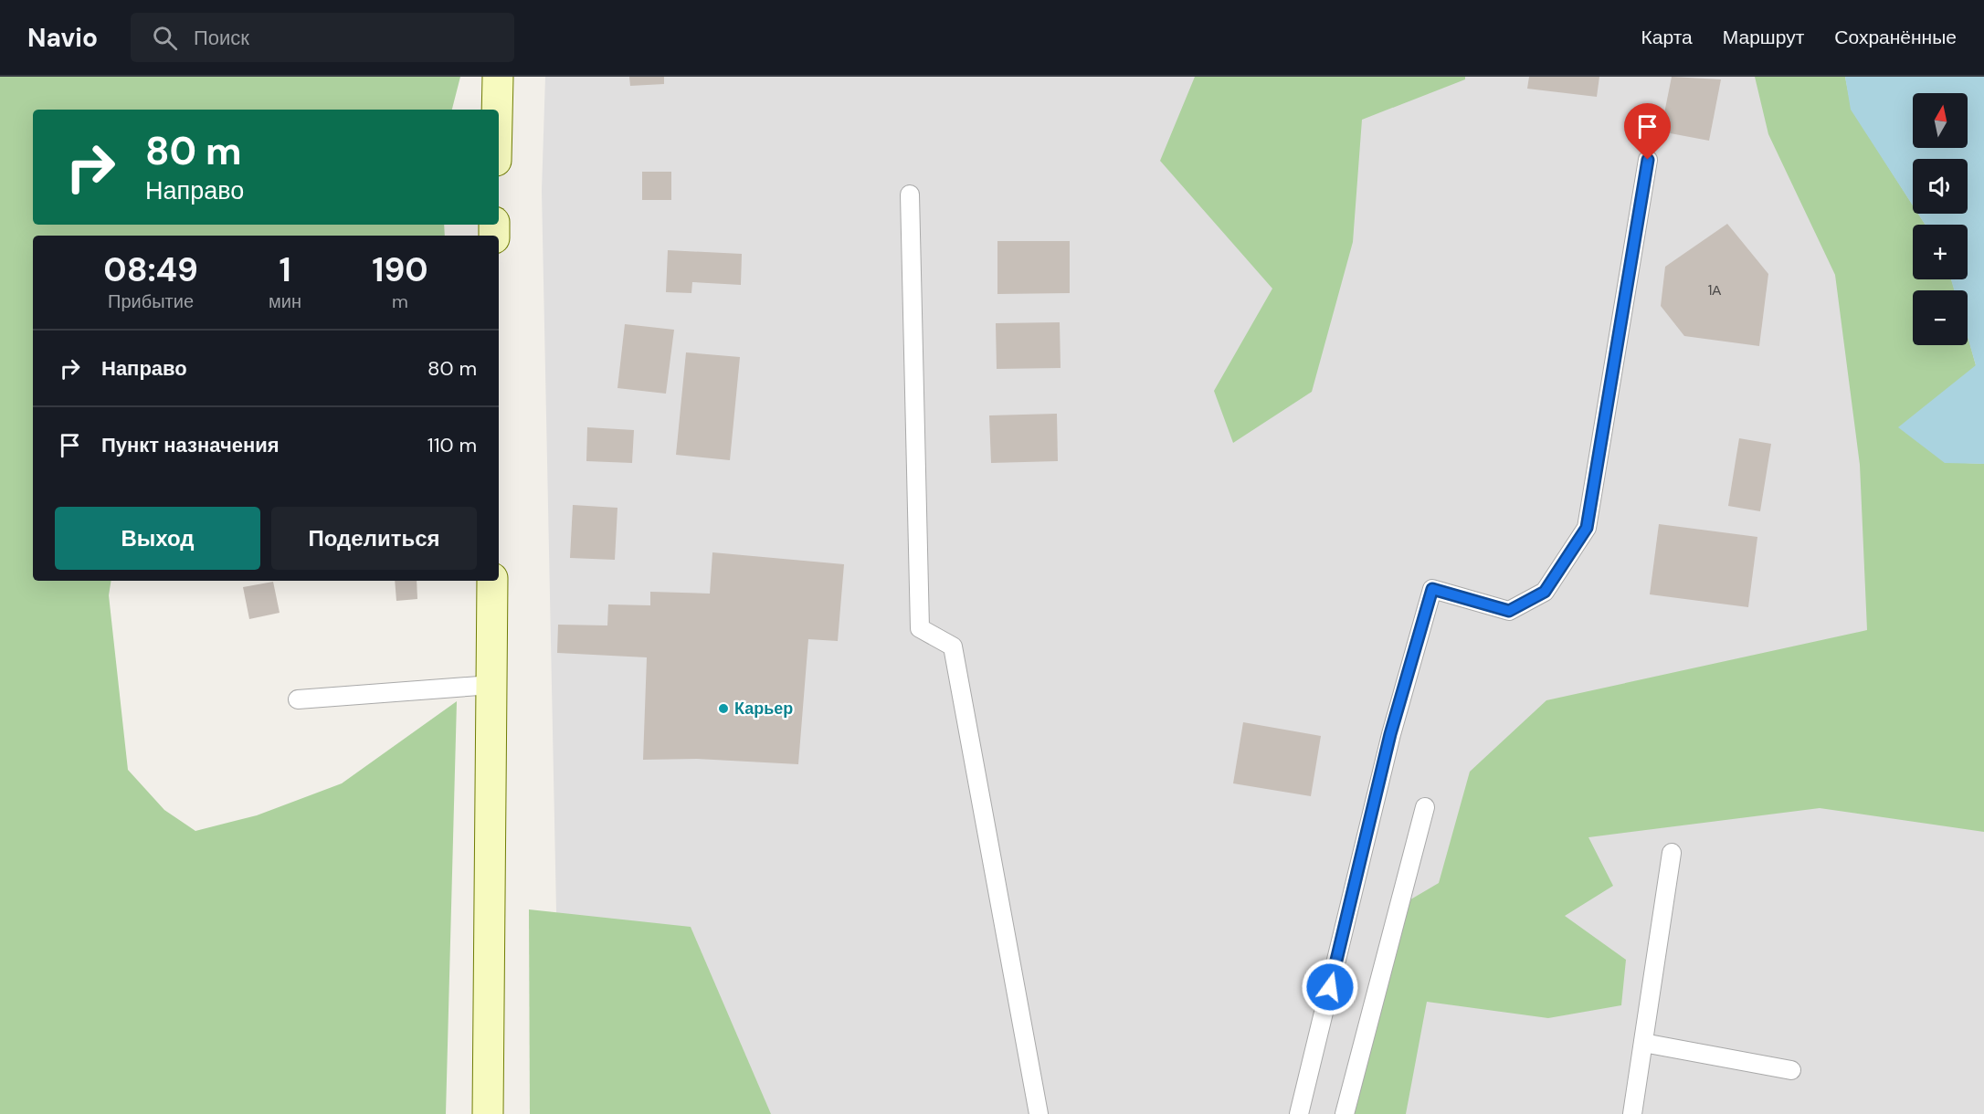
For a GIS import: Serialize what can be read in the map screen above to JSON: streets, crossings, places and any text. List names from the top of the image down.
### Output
{
  "places": ["Карьер"],
  "house_numbers": ["1А"],
  "north": "top",
  "page": {
    "header": "Navio",
    "search": "Поиск",
    "nav": ["Карта", "Маршрут", "Сохранённые"],
    "map_buttons": ["+", "−"],
    "turn": ["80 m", "Направо"],
    "eta": [
      "08:49",
      "Прибытие",
      "1",
      "мин",
      "190",
      "m"
    ],
    "list": [
      {
        "name": "Направо",
        "value": "80 m"
      },
      {
        "name": "Пункт назначения",
        "value": "110 m"
      }
    ],
    "buttons": ["Выход", "Поделиться"]
  }
}
